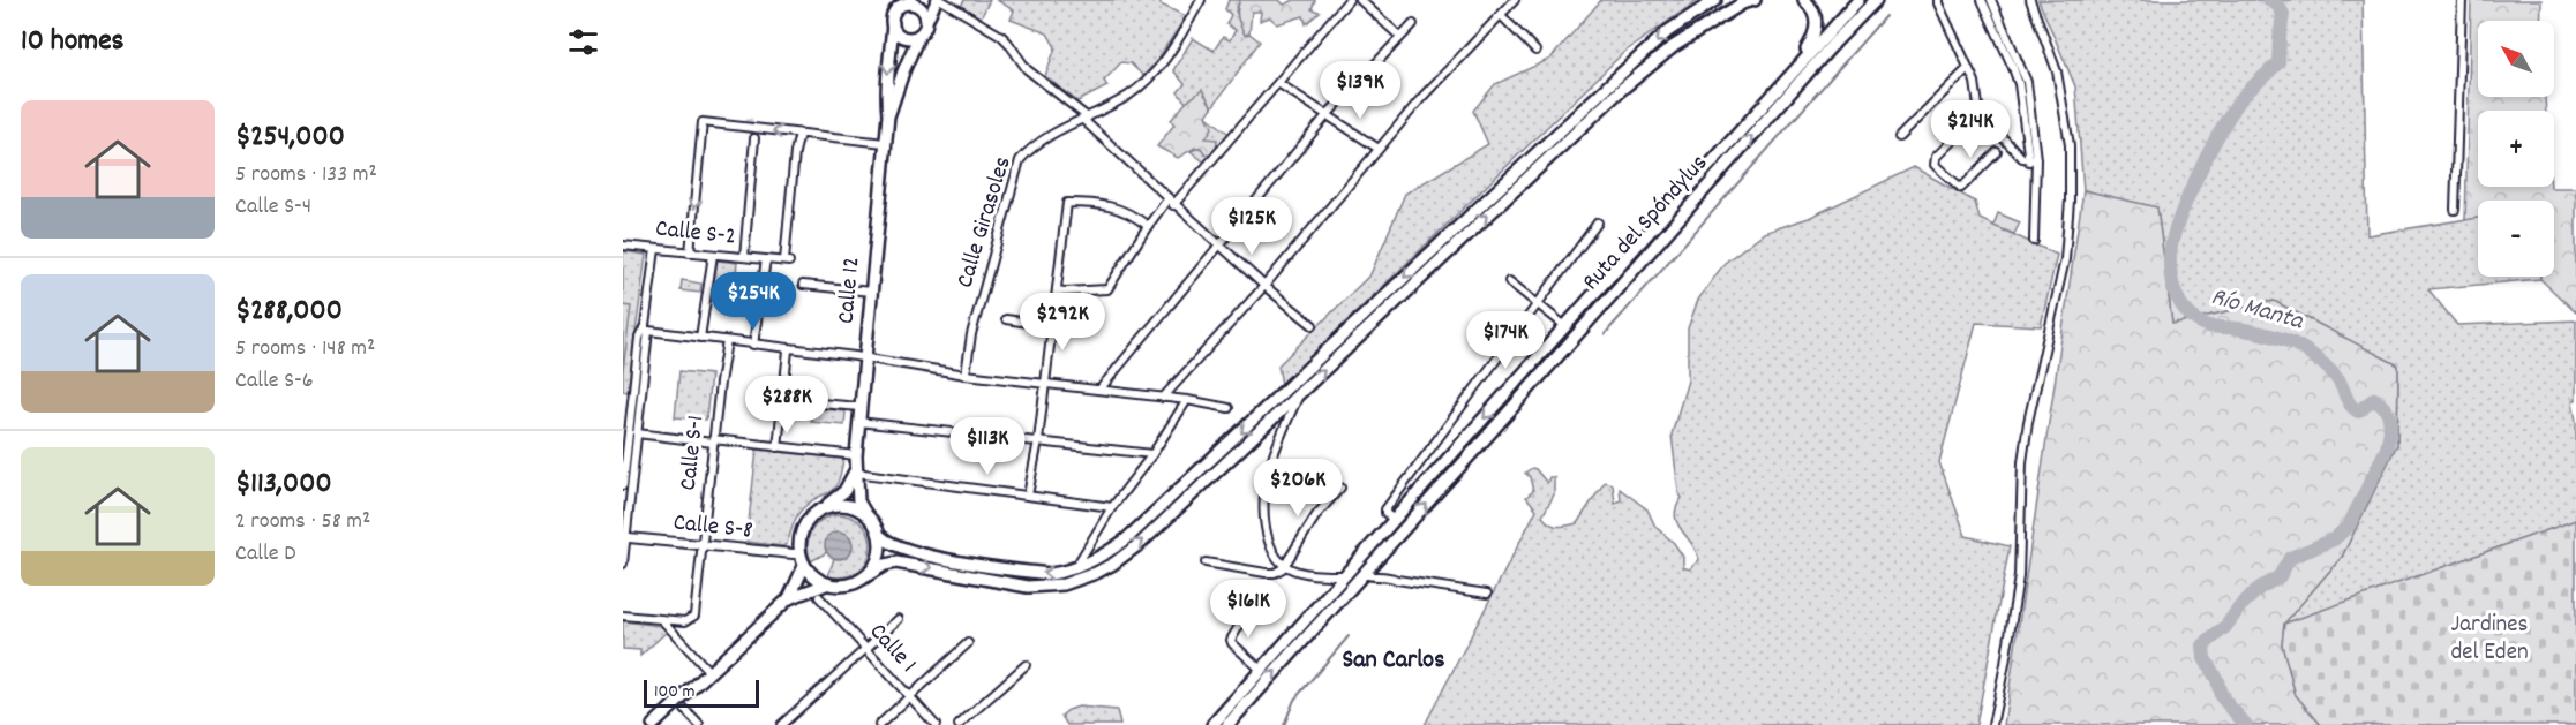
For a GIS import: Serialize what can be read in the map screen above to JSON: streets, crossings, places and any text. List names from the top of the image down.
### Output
{
  "streets": {
    "main road": ["Ruta del Spóndylus", "Calle 12"],
    "street": [
      "Calle Girasoles",
      "Calle S-2",
      "Calle S-1",
      "Calle S-8",
      "Calle 1"
    ]
  },
  "crossings": [
    ["Calle 12", "Calle S-8"],
    ["Calle S-1", "Calle S-8"]
  ],
  "districts": ["San Carlos"],
  "water": ["Río Manta"],
  "parks": ["Jardines del Eden"],
  "scale_bar": "100 m",
  "north": "top left",
  "page": {
    "heading": "10 homes",
    "map_buttons": ["+", "−"],
    "price": [
      "$139K",
      "$214K",
      "$125K",
      "$254K",
      "$292K",
      "$174K",
      "$288K",
      "$113K",
      "$206K",
      "$161K"
    ],
    "list": [
      {
        "name": "$254,000",
        "note": "5 rooms · 133 m² · Calle S-4"
      },
      {
        "name": "$288,000",
        "note": "5 rooms · 148 m² · Calle S-6"
      },
      {
        "name": "$113,000",
        "note": "2 rooms · 58 m² · Calle D"
      }
    ],
    "scale": "100 m"
  }
}
